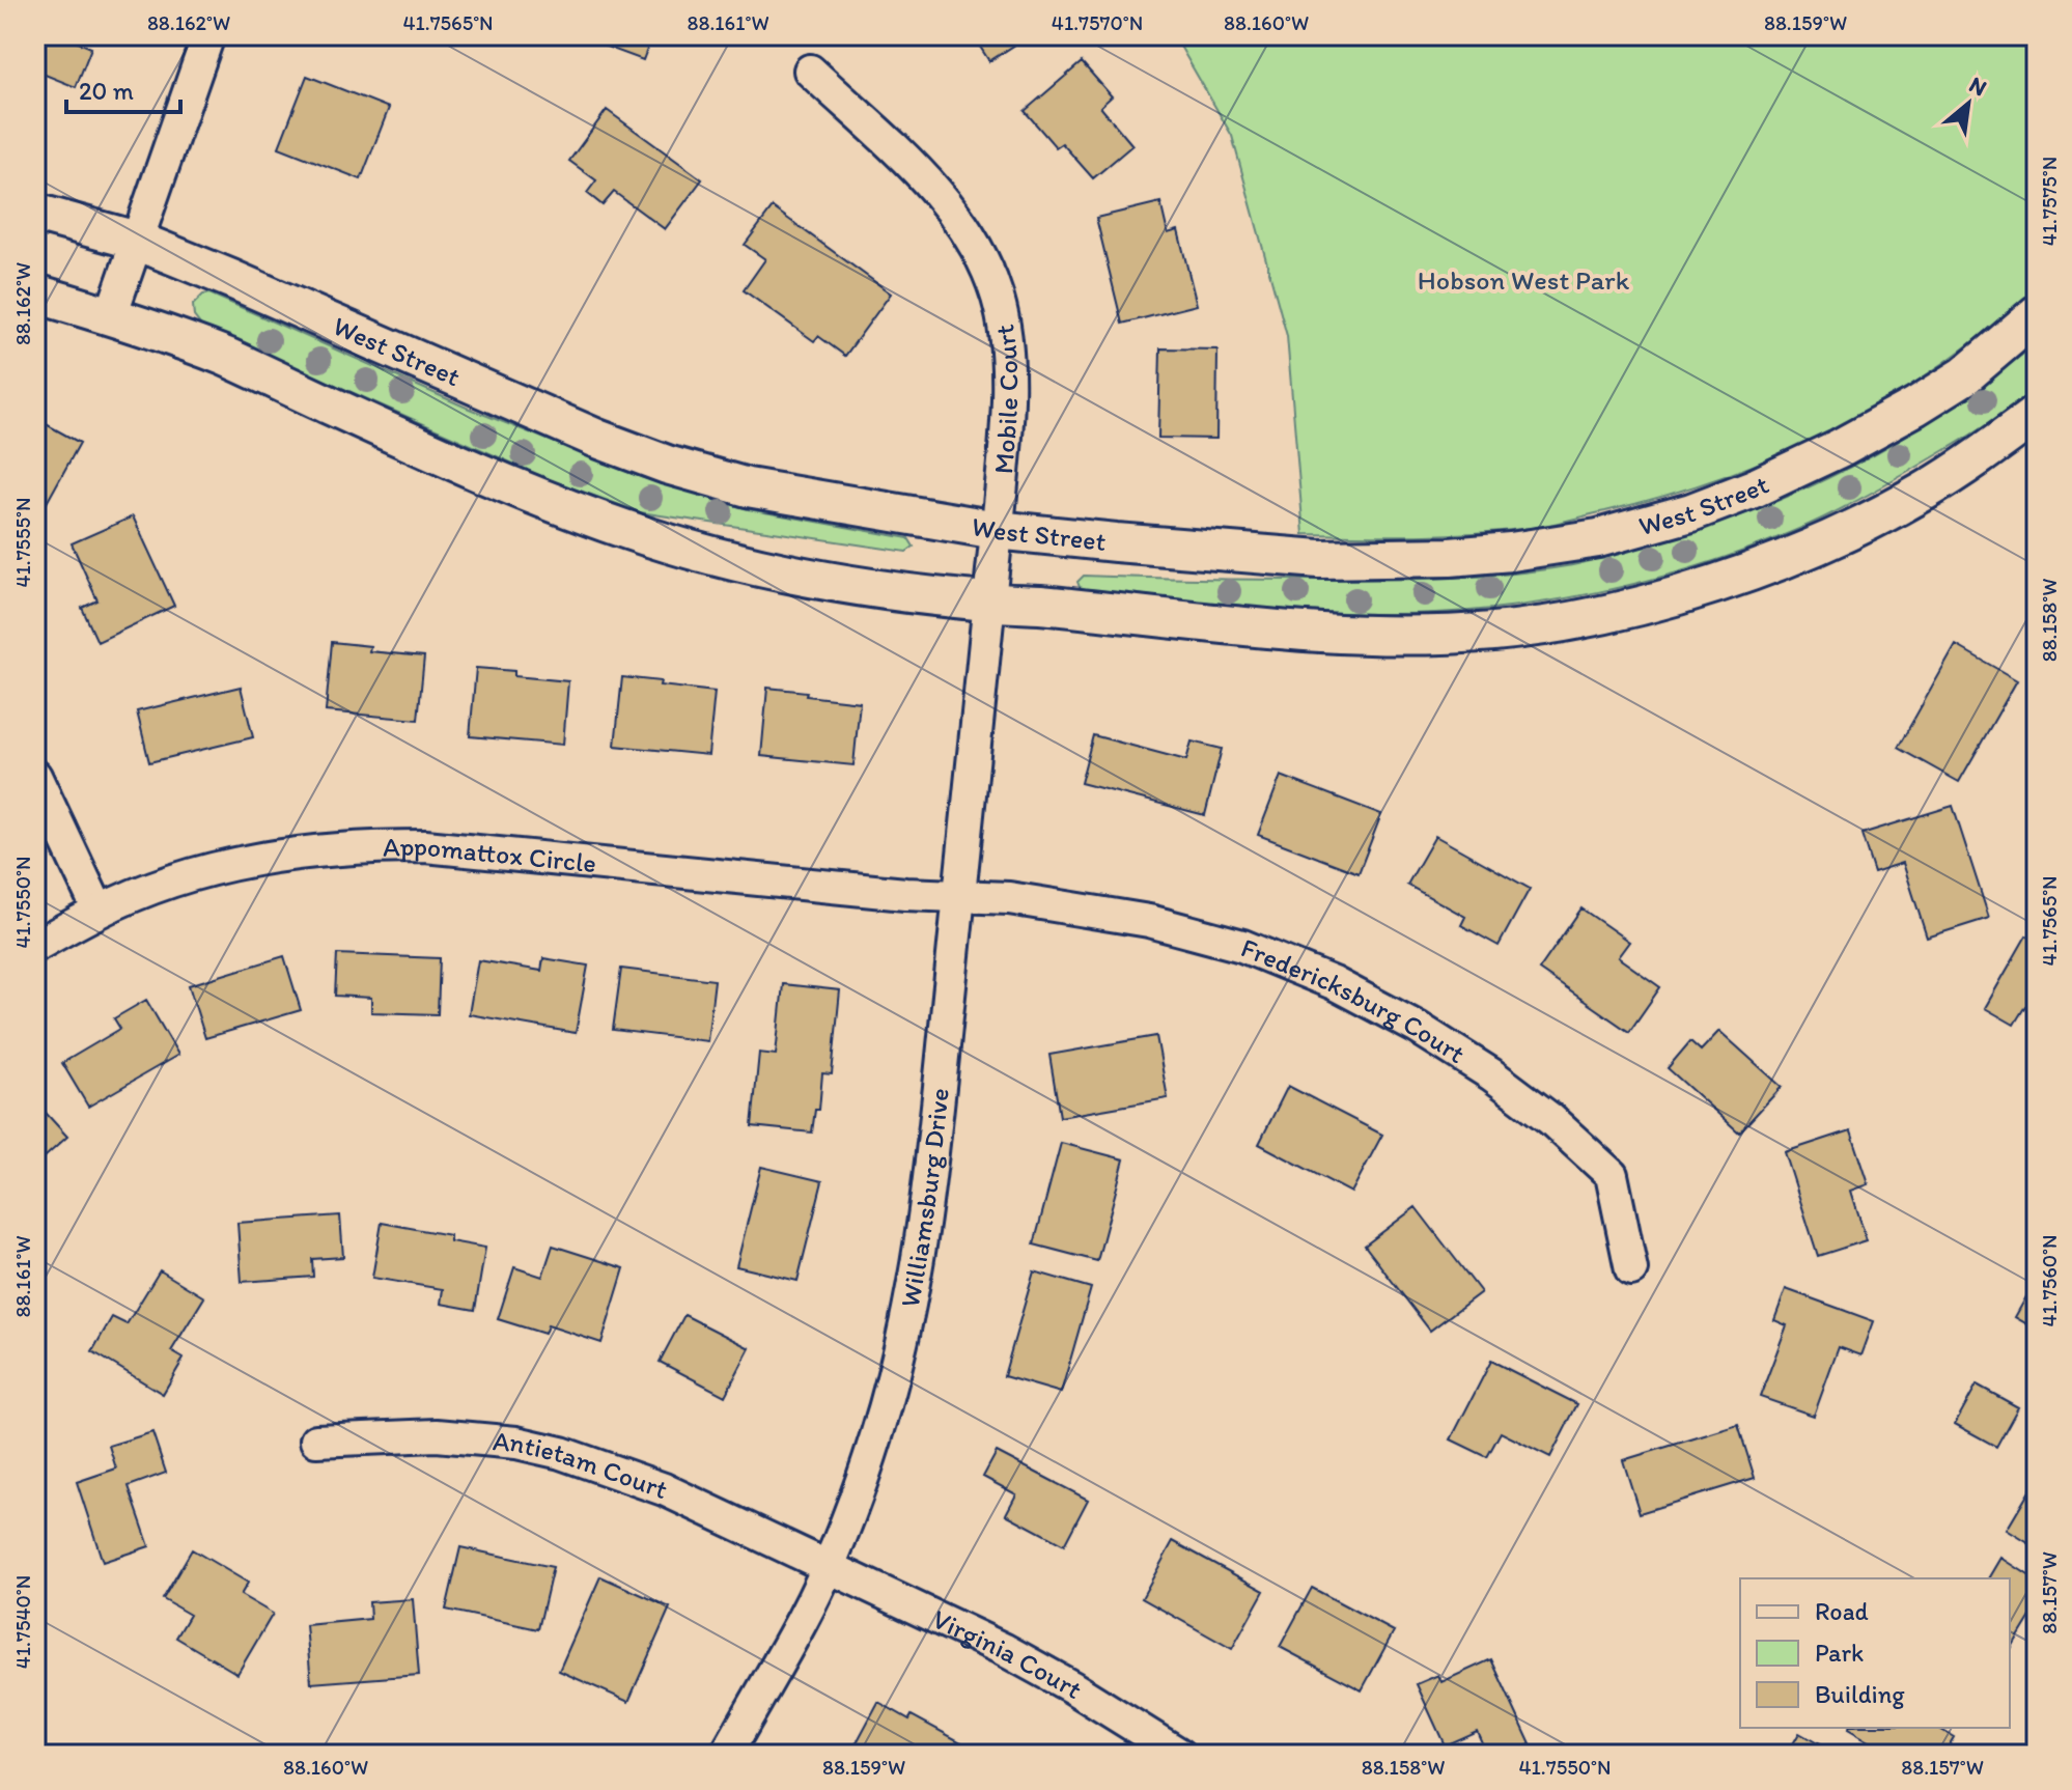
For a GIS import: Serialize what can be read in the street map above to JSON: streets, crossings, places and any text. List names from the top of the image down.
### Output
{
  "streets": {
    "street": [
      "West Street",
      "Mobile Court",
      "Appomattox Circle",
      "Fredericksburg Court",
      "Williamsburg Drive",
      "Antietam Court",
      "Virginia Court"
    ]
  },
  "crossings": [
    ["West Street", "Mobile Court"],
    ["Mobile Court", "Williamsburg Drive"],
    ["Appomattox Circle", "Fredericksburg Court"],
    ["Appomattox Circle", "Williamsburg Drive"],
    ["Fredericksburg Court", "Williamsburg Drive"],
    ["Williamsburg Drive", "Antietam Court"],
    ["Williamsburg Drive", "Virginia Court"],
    ["Antietam Court", "Virginia Court"]
  ],
  "parks": ["Hobson West Park"],
  "legend": ["Road", "Park", "Building"],
  "scale_bar": "20 m",
  "north": "top right",
  "coordinates": [
    "88.162°W",
    "41.7565°N",
    "88.161°W",
    "41.7570°N",
    "88.160°W",
    "88.159°W",
    "41.7575°N",
    "41.7555°N",
    "88.158°W",
    "41.7550°N",
    "41.7560°N",
    "88.157°W",
    "41.7540°N"
  ]
}
